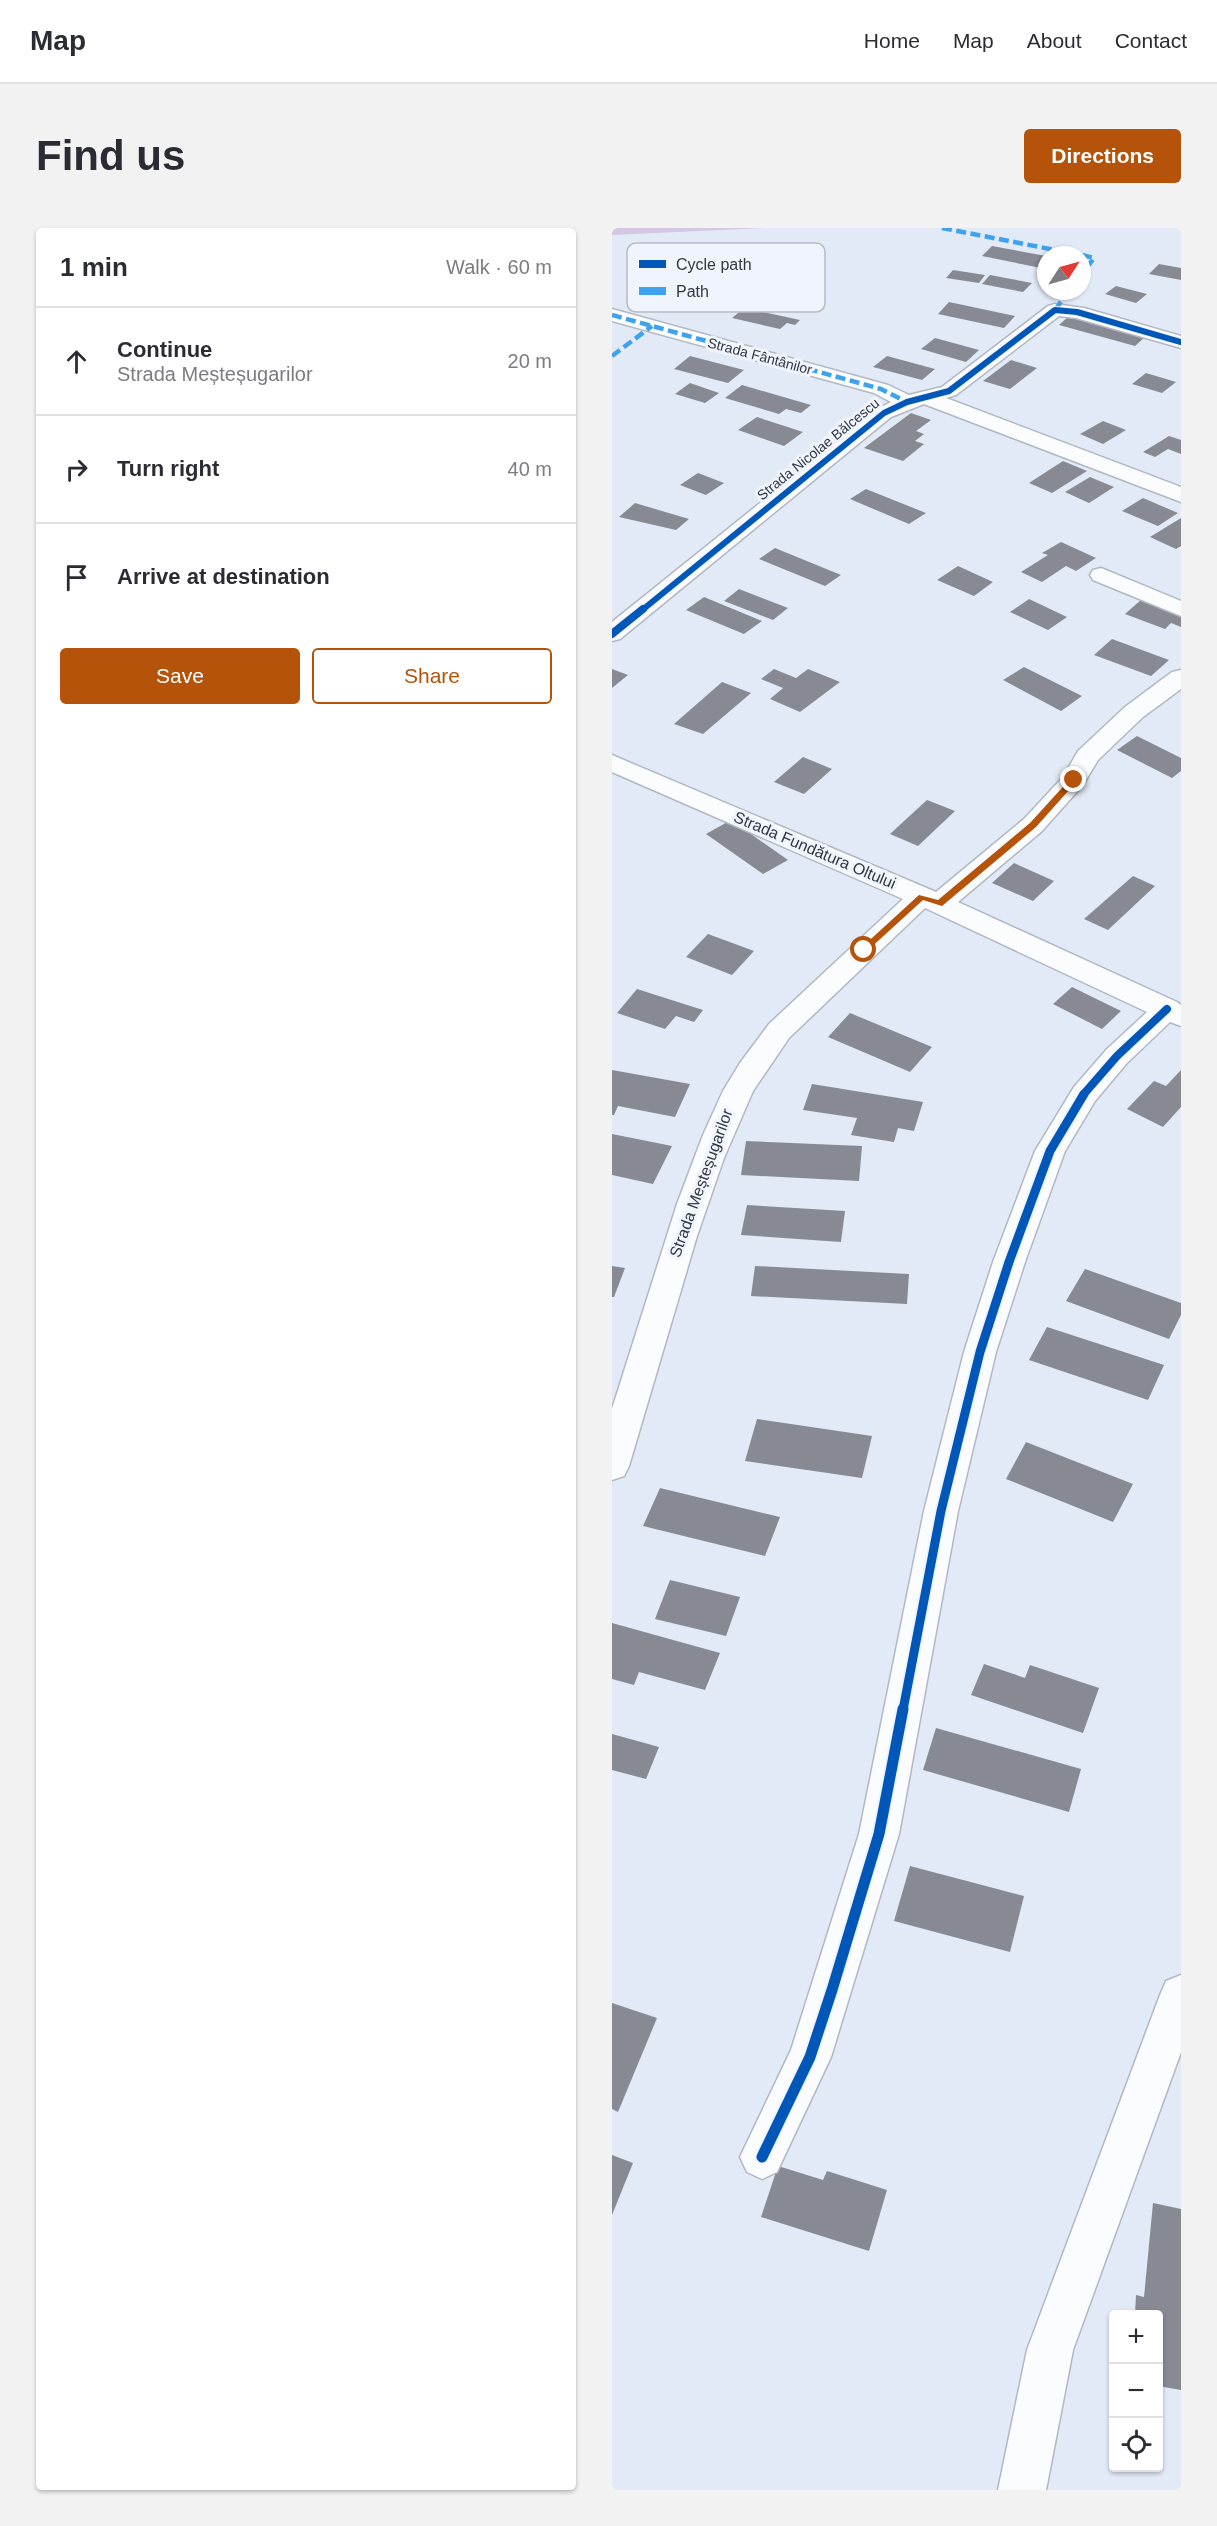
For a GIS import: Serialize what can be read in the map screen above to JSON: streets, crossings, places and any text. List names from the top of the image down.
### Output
{
  "streets": {
    "street": [
      "Strada Fântânilor",
      "Strada Nicolae Bălcescu",
      "Strada Fundătura Oltului",
      "Strada Meșteșugarilor"
    ]
  },
  "crossings": [
    ["Strada Fântânilor", "Strada Nicolae Bălcescu"],
    ["Strada Fundătura Oltului", "Strada Meșteșugarilor"]
  ],
  "legend": ["Cycle path", "Path"],
  "north": "top right",
  "page": {
    "header": "Map",
    "nav": [
      "Home",
      "Map",
      "About",
      "Contact"
    ],
    "buttons": [
      "Directions",
      ["Save", "Share"]
    ],
    "title": "Find us",
    "heading": ["1 min", "Walk · 60 m"],
    "list": [
      ["Continue", "Strada Meșteșugarilor", "20 m"],
      ["Turn right", "40 m"],
      "Arrive at destination"
    ],
    "map_buttons": ["+", "−"]
  }
}
